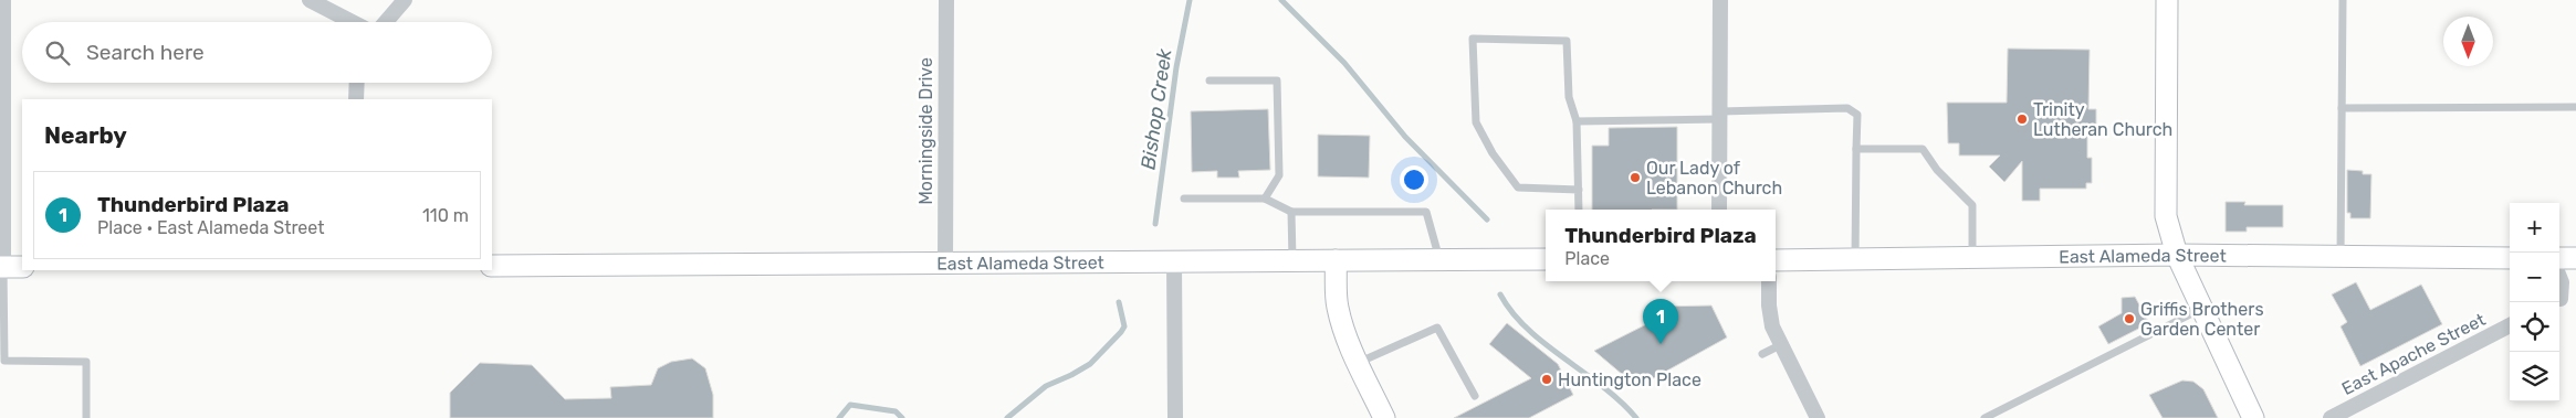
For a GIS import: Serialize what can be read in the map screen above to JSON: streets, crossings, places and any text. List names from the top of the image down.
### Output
{
  "streets": {
    "main road": ["East Alameda Street"],
    "street": ["Morningside Drive", "East Apache Street"]
  },
  "crossings": [
    ["Morningside Drive", "East Alameda Street"]
  ],
  "water": ["Bishop Creek"],
  "places": [
    "Trinity Lutheran Church",
    "Our Lady of Lebanon Church",
    "Griffis Brothers Garden Center",
    "Huntington Place"
  ],
  "north": "bottom",
  "page": {
    "search": "Search here",
    "heading": "Nearby",
    "list": [
      {
        "mark": "1",
        "name": "Thunderbird Plaza",
        "note": "Place · East Alameda Street",
        "value": "110 m"
      }
    ],
    "map_buttons": ["+", "−"],
    "popup": ["Thunderbird Plaza", "Place"],
    "pins": "1"
  }
}
